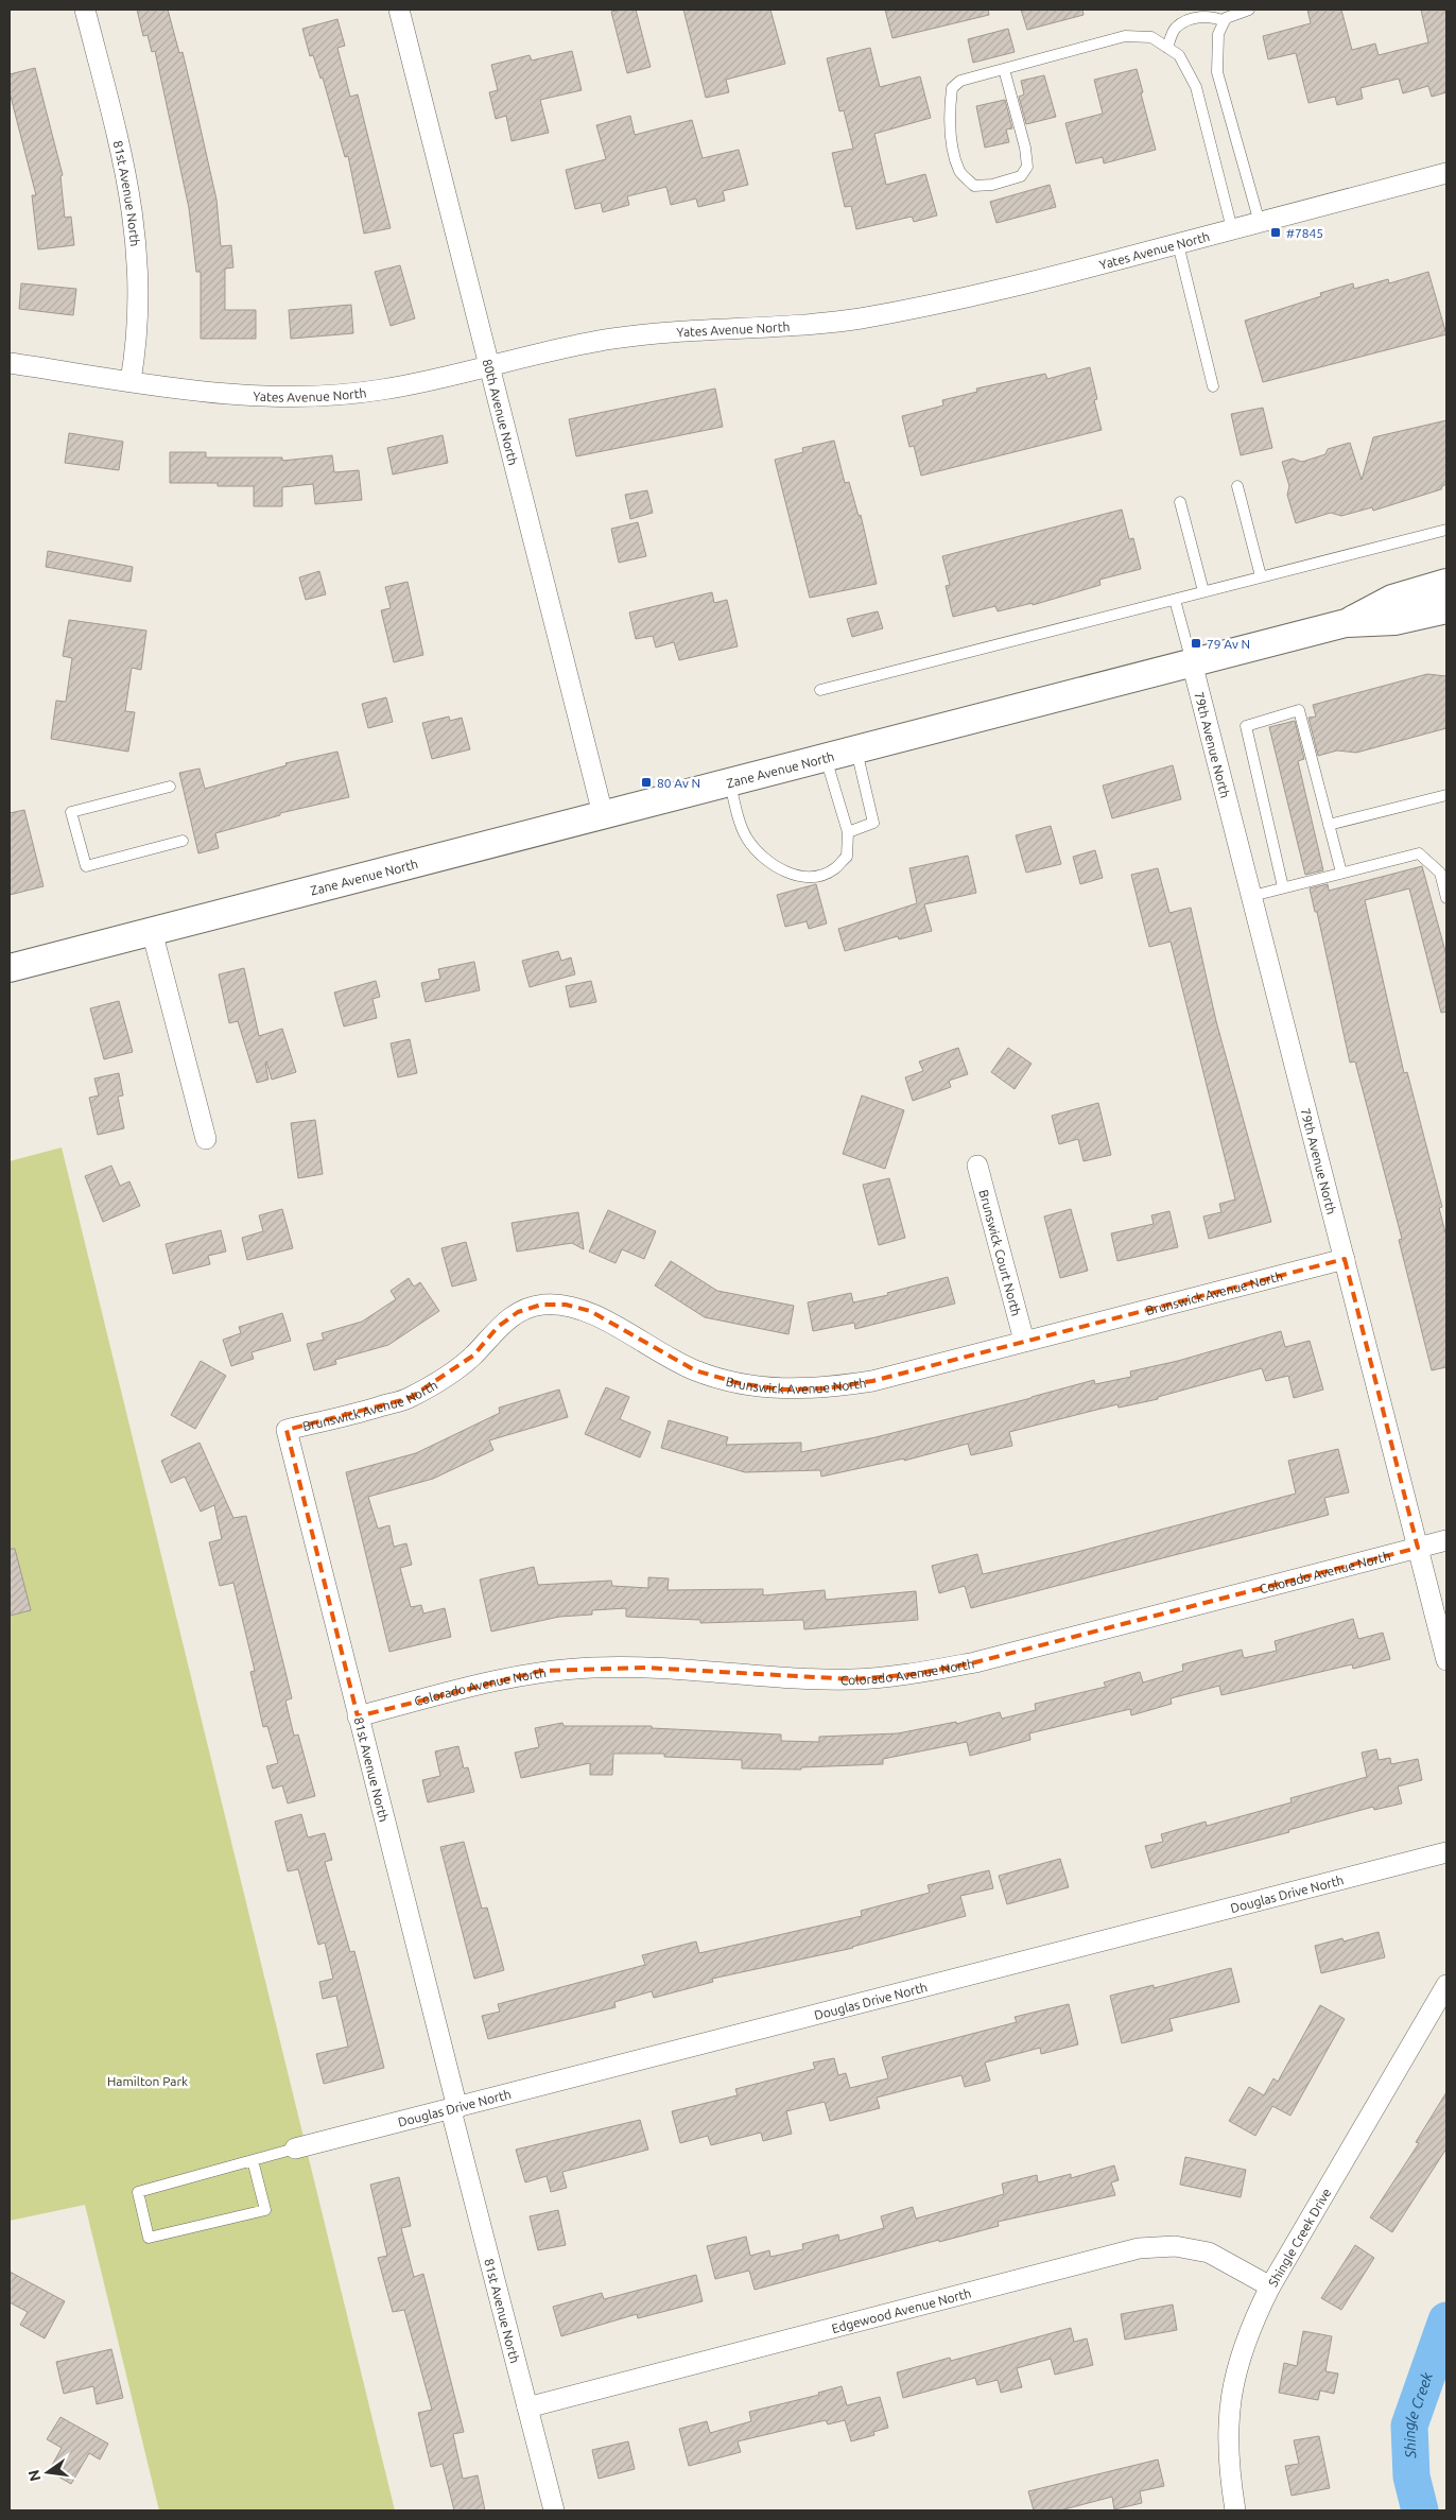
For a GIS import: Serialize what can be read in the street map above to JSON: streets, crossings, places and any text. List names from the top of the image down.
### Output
{
  "streets": {
    "main road": ["Zane Avenue North"],
    "street": [
      "81st Avenue North",
      "Yates Avenue North",
      "80th Avenue North",
      "79th Avenue North",
      "Brunswick Court North",
      "Brunswick Avenue North",
      "Colorado Avenue North",
      "Douglas Drive North",
      "Shingle Creek Drive",
      "Edgewood Avenue North"
    ]
  },
  "crossings": [
    ["81st Avenue North", "Yates Avenue North"],
    ["81st Avenue North", "Brunswick Avenue North"],
    ["81st Avenue North", "Colorado Avenue North"],
    ["81st Avenue North", "Douglas Drive North"],
    ["81st Avenue North", "Edgewood Avenue North"],
    ["Yates Avenue North", "80th Avenue North"],
    ["80th Avenue North", "Zane Avenue North"],
    ["79th Avenue North", "Zane Avenue North"],
    ["79th Avenue North", "Brunswick Avenue North"],
    ["79th Avenue North", "Colorado Avenue North"],
    ["Brunswick Court North", "Brunswick Avenue North"],
    ["Shingle Creek Drive", "Edgewood Avenue North"]
  ],
  "water": ["Shingle Creek"],
  "parks": ["Hamilton Park"],
  "places": {
    "transit": ["#7845", "79 Av N", "80 Av N"]
  },
  "north": "left"
}
